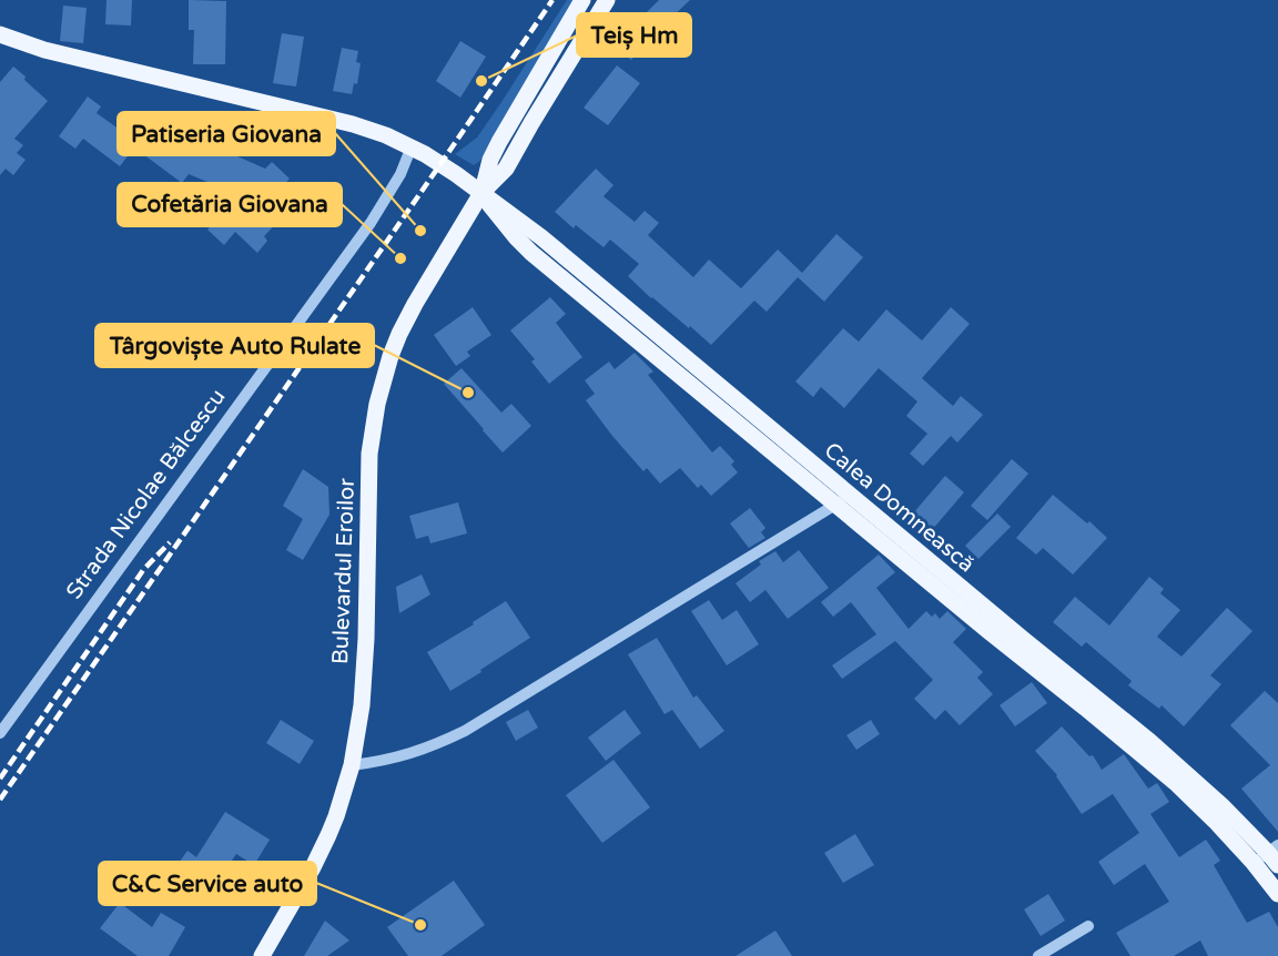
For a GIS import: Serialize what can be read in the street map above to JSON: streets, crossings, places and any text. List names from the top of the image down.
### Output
{
  "streets": {
    "main road": ["Calea Domnească", "Bulevardul Eroilor"],
    "street": ["Strada Nicolae Bălcescu"]
  },
  "crossings": [
    ["Calea Domnească", "Bulevardul Eroilor"]
  ],
  "places": [
    "Teiș Hm",
    "Patiseria Giovana",
    "Cofetăria Giovana",
    "Târgoviște Auto Rulate",
    "C&C Service auto"
  ]
}
